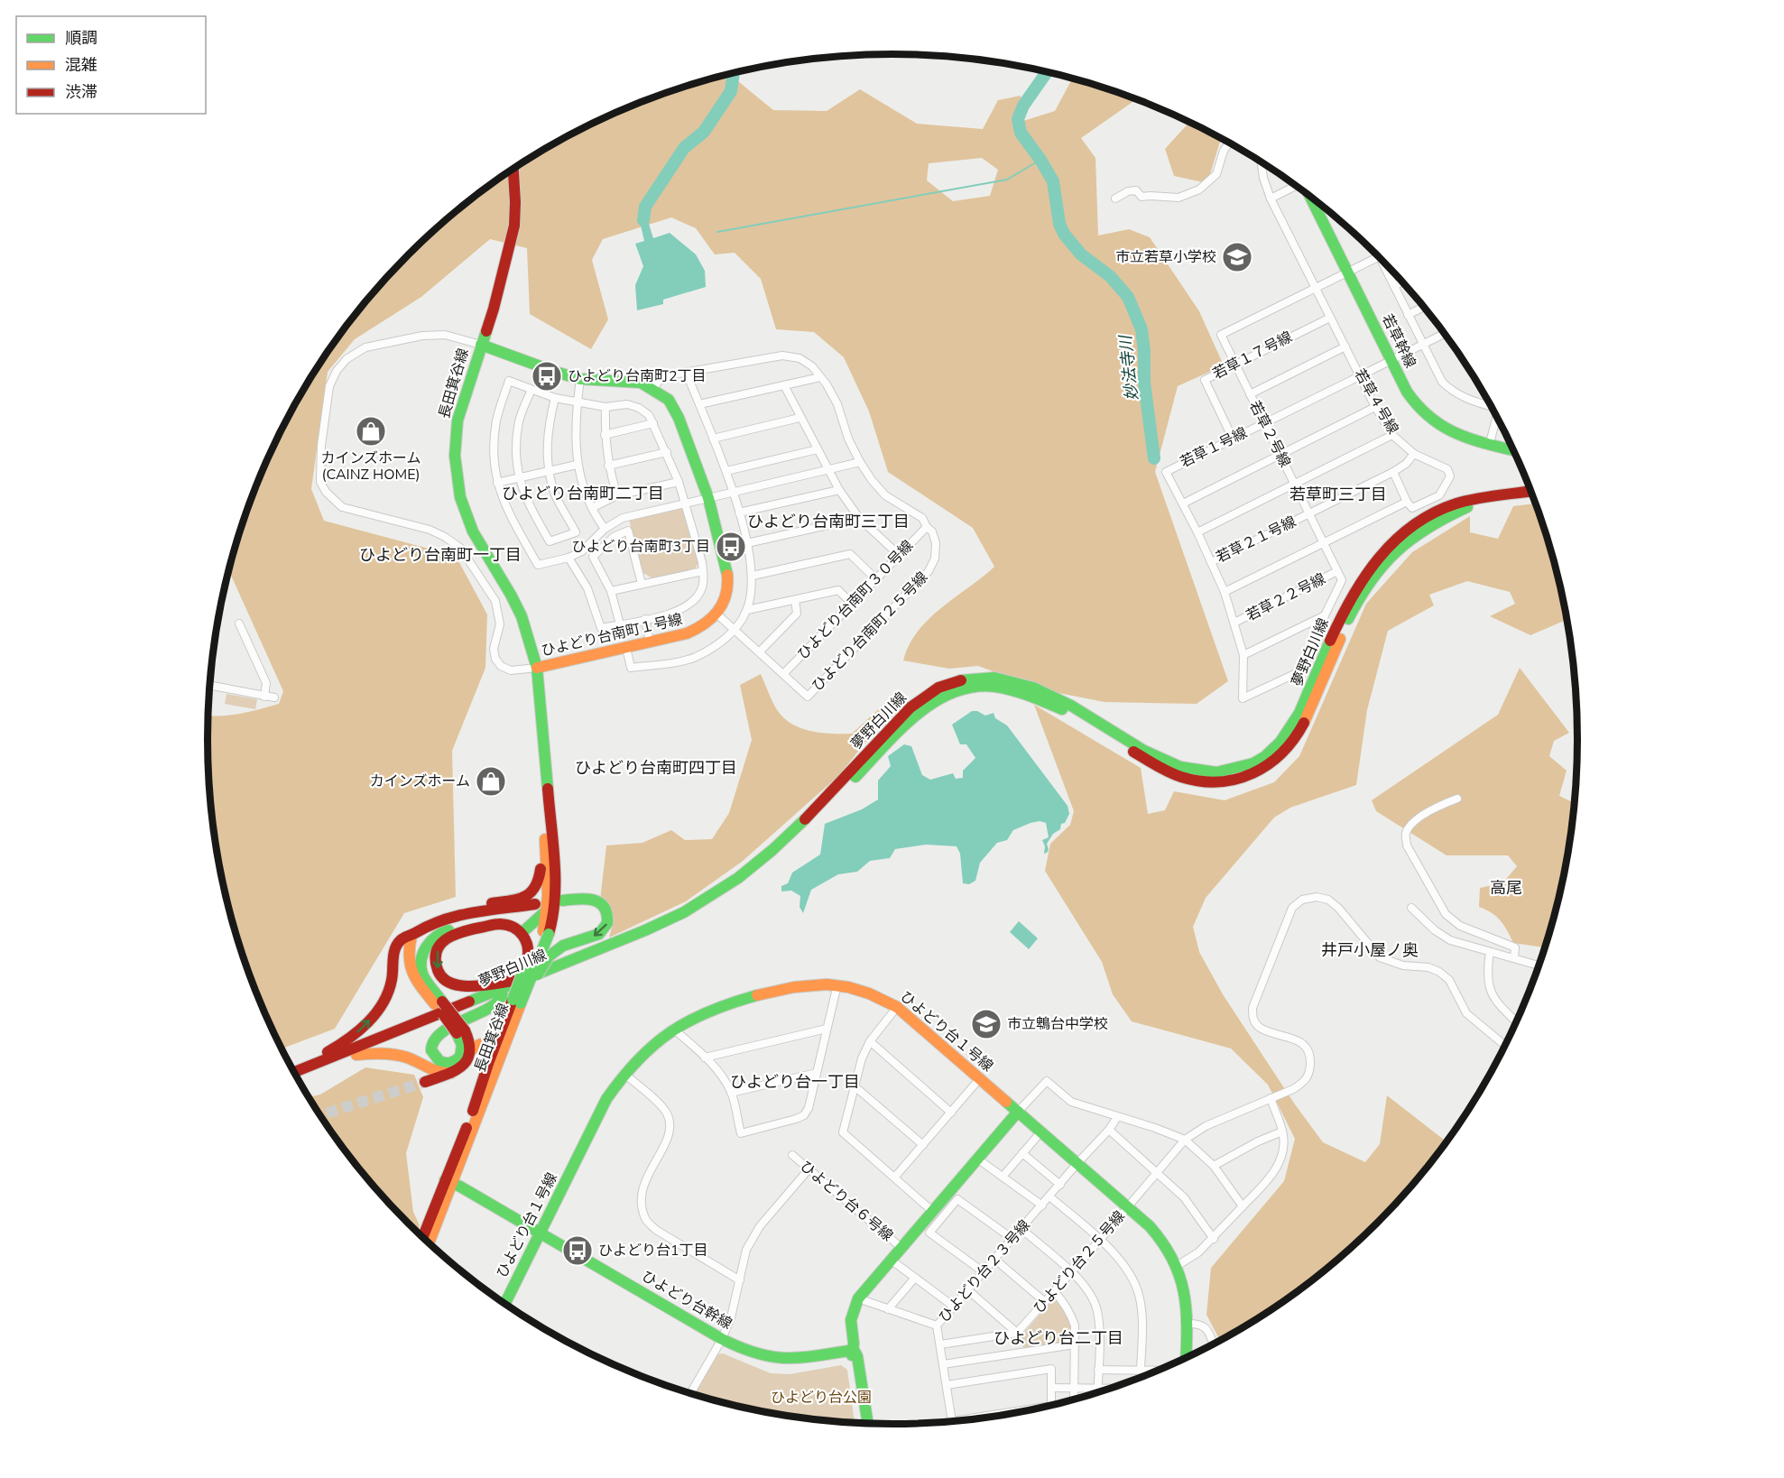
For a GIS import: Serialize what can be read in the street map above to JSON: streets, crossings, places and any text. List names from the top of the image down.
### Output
{
  "streets": {
    "street": [
      "若草幹線",
      "若草１７号線",
      "長田箕谷線",
      "若草４号線",
      "若草２号線",
      "若草１号線",
      "若草２１号線",
      "若草２２号線",
      "ひよどり台南町３０号線",
      "ひよどり台南町２５号線",
      "ひよどり台南町１号線",
      "夢野白川線",
      "ひよどり台１号線",
      "ひよどり台６号線",
      "ひよどり台２５号線",
      "ひよどり台２３号線",
      "ひよどり台幹線"
    ]
  },
  "crossings": [
    ["若草幹線", "若草２号線"],
    ["若草幹線", "若草１号線"],
    ["若草１７号線", "若草４号線"],
    ["若草１７号線", "若草２号線"],
    ["若草１７号線", "若草１号線"],
    ["長田箕谷線", "ひよどり台南町１号線"],
    ["長田箕谷線", "夢野白川線"],
    ["長田箕谷線", "ひよどり台幹線"],
    ["若草４号線", "若草２号線"],
    ["若草４号線", "若草１号線"],
    ["若草４号線", "若草２１号線"],
    ["若草２号線", "若草１号線"],
    ["若草２号線", "若草２１号線"],
    ["若草２号線", "若草２２号線"],
    ["若草１号線", "若草２１号線"],
    ["若草１号線", "若草２２号線"],
    ["ひよどり台南町３０号線", "ひよどり台南町２５号線"],
    ["ひよどり台南町２５号線", "ひよどり台南町１号線"],
    ["ひよどり台１号線", "ひよどり台２５号線"],
    ["ひよどり台１号線", "ひよどり台２３号線"],
    ["ひよどり台１号線", "ひよどり台幹線"]
  ],
  "districts": [
    "ひよどり台南町二丁目",
    "若草町三丁目",
    "ひよどり台南町三丁目",
    "ひよどり台南町一丁目",
    "ひよどり台南町四丁目",
    "高尾",
    "井戸小屋ノ奥",
    "ひよどり台一丁目",
    "ひよどり台二丁目"
  ],
  "water": ["妙法寺川"],
  "parks": ["ひよどり台公園"],
  "places": {
    "school or university": ["市立若草小学校", "市立鵯台中学校"],
    "bus stop": ["ひよどり台南町2丁目", "ひよどり台南町3丁目", "ひよどり台1丁目"],
    "shop": ["カインズホーム (CAINZ HOME)", "カインズホーム"]
  },
  "legend": ["順調", "混雑", "渋滞"]
}
